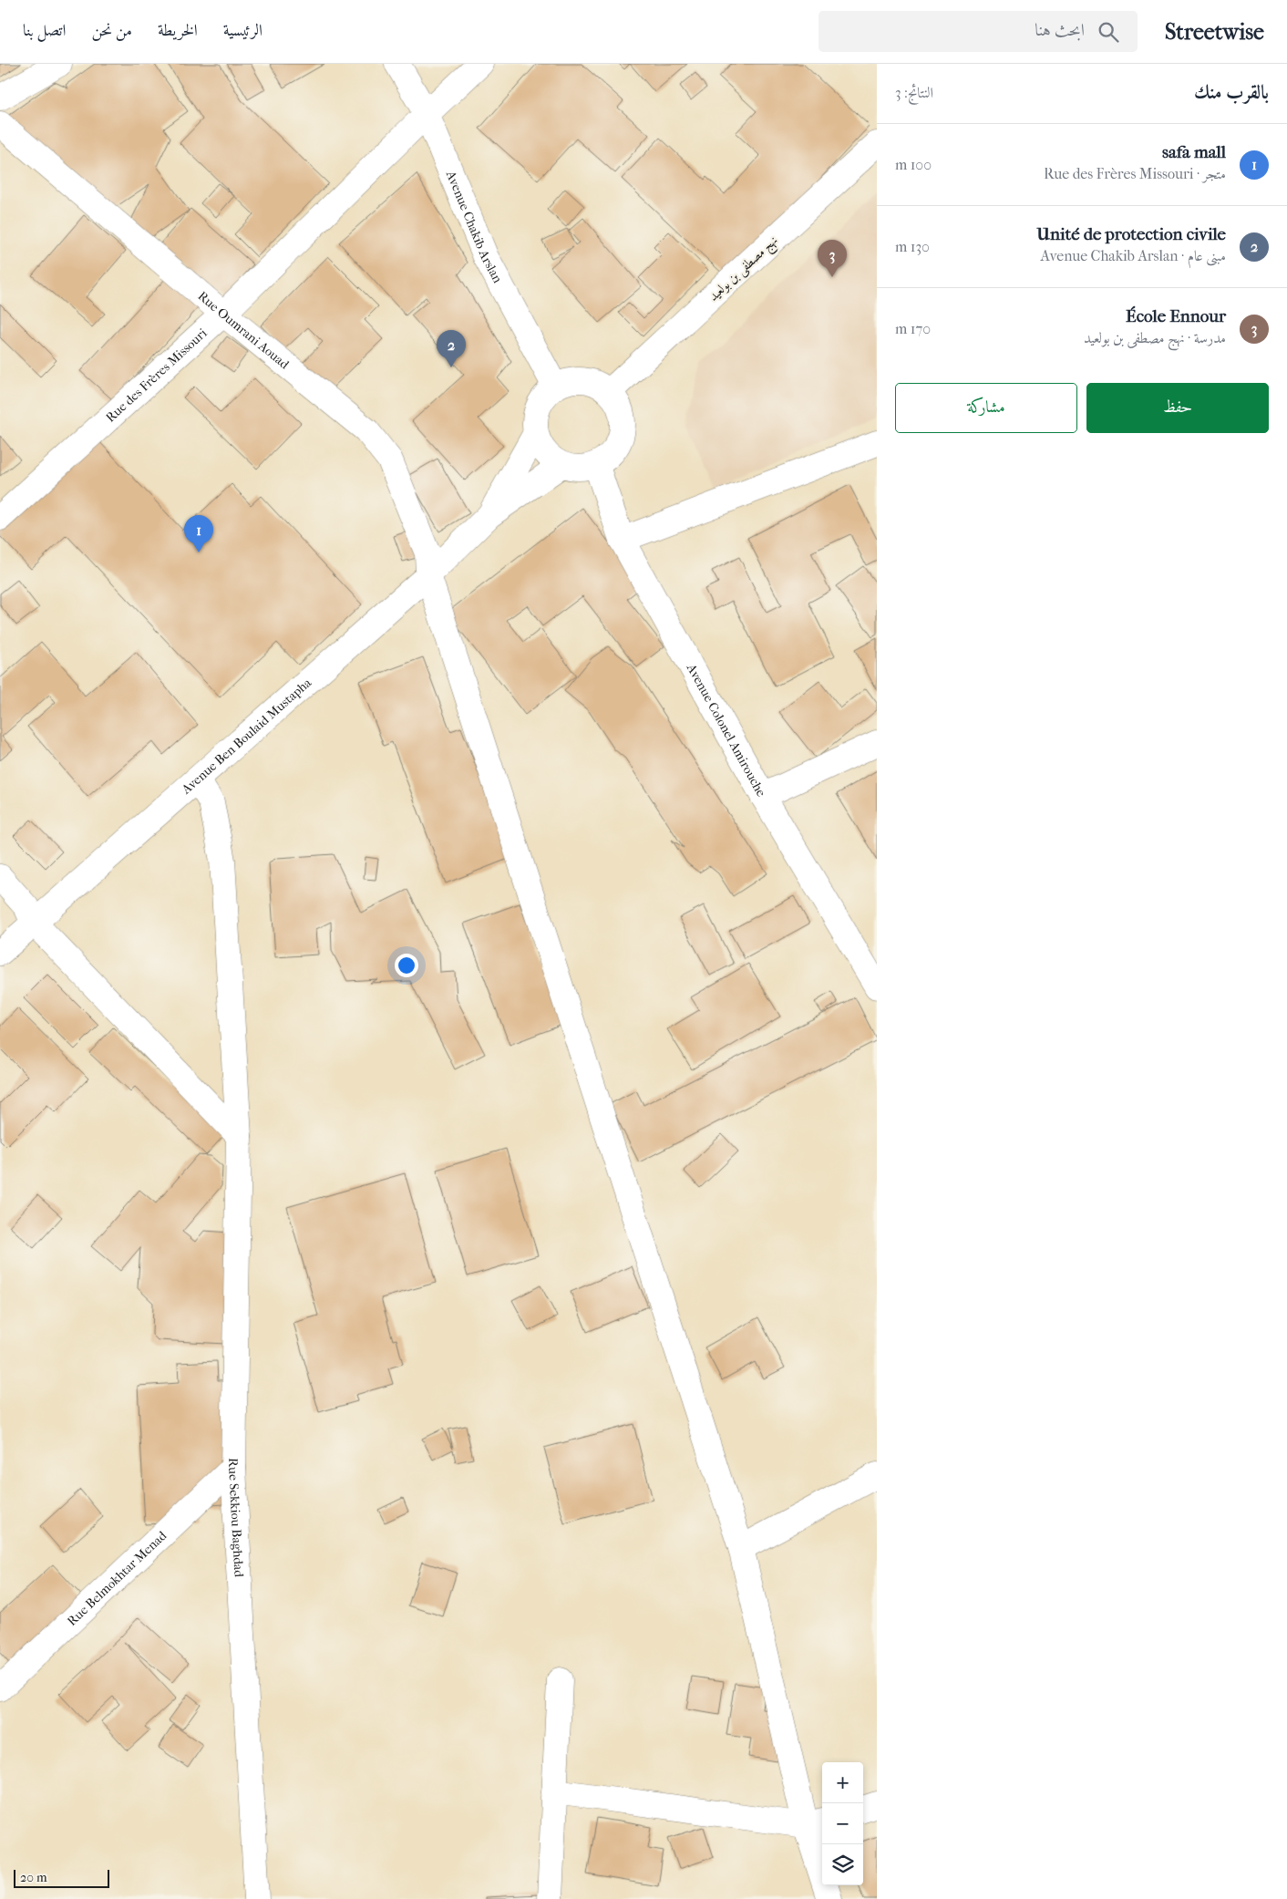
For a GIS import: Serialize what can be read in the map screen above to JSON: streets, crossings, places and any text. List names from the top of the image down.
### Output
{
  "streets": {
    "street": [
      "Avenue Chakib Arslan",
      "نهج مصطفى بن بولعيد",
      "Rue Oumrani Aouad",
      "Rue des Frères Missouri",
      "Avenue Colonel Amirouche",
      "Avenue Ben Boulaid Mustapha",
      "Rue Sekkiou Baghdad",
      "Rue Belmokhtar Menad"
    ]
  },
  "crossings": [
    ["Avenue Chakib Arslan", "نهج مصطفى بن بولعيد"],
    ["Avenue Chakib Arslan", "Rue des Frères Missouri"],
    ["Avenue Chakib Arslan", "Avenue Colonel Amirouche"],
    ["نهج مصطفى بن بولعيد", "Avenue Colonel Amirouche"],
    ["Rue Oumrani Aouad", "Rue des Frères Missouri"],
    ["Rue Oumrani Aouad", "Avenue Ben Boulaid Mustapha"],
    ["Avenue Ben Boulaid Mustapha", "Rue Sekkiou Baghdad"],
    ["Rue Sekkiou Baghdad", "Rue Belmokhtar Menad"]
  ],
  "scale_bar": "20 m",
  "page": {
    "header": "Streetwise",
    "search": "ابحث هنا",
    "nav": [
      "الرئيسية",
      "الخريطة",
      "من نحن",
      "اتصل بنا"
    ],
    "heading": ["بالقرب منك", "النتائج: 3"],
    "list": [
      {
        "mark": "1",
        "name": "safa mall",
        "note": "متجر · Rue des Frères Missouri",
        "value": "100 m"
      },
      {
        "mark": "2",
        "name": "Unité de protection civile",
        "note": "مبنى عام · Avenue Chakib Arslan",
        "value": "130 m"
      },
      {
        "mark": "3",
        "name": "École Ennour",
        "note": "مدرسة · نهج مصطفى بن بولعيد",
        "value": "170 m"
      }
    ],
    "pins": ["3", "2", "1"],
    "buttons": ["حفظ", "مشاركة"],
    "map_buttons": ["+", "−"],
    "scale": "20 m"
  }
}
